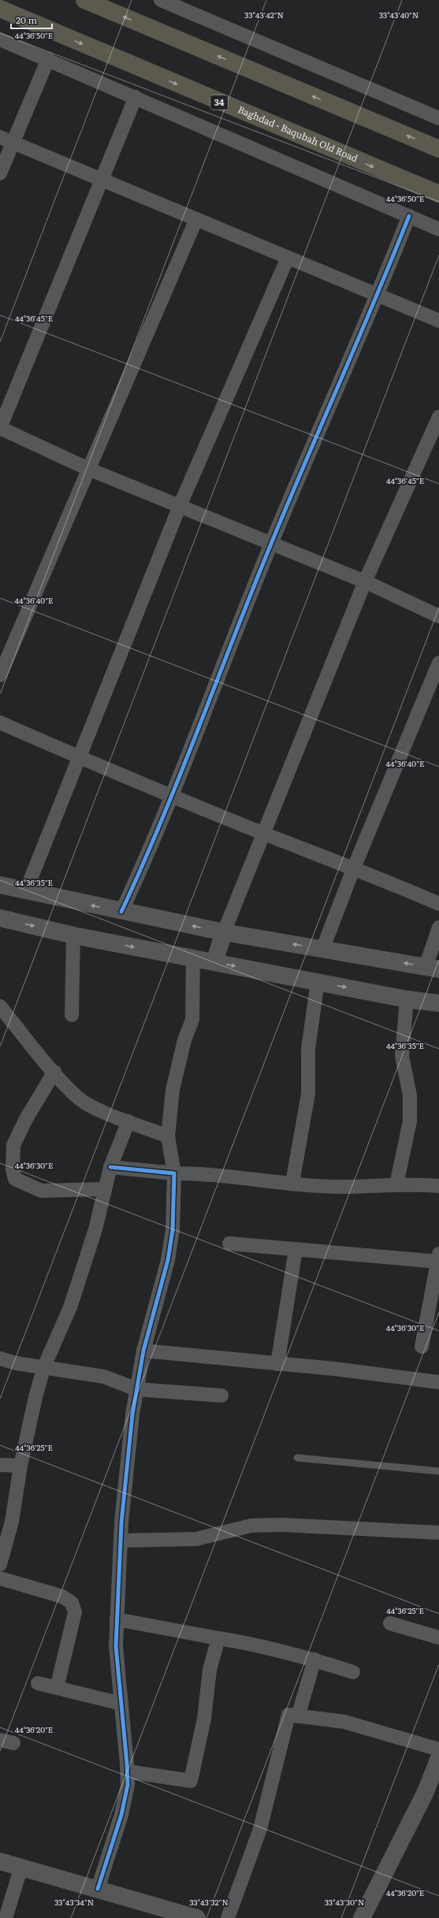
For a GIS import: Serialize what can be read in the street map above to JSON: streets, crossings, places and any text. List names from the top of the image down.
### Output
{
  "streets": {
    "highway": ["34", "Baghdad - Baqubah Old Road"]
  },
  "scale_bar": "20 m",
  "coordinates": [
    "33°43'42\"N",
    "33°43'40\"N",
    "44°36'50\"E",
    "44°36'45\"E",
    "44°36'40\"E",
    "44°36'35\"E",
    "44°36'30\"E",
    "44°36'25\"E",
    "44°36'20\"E",
    "33°43'34\"N",
    "33°43'32\"N",
    "33°43'30\"N"
  ]
}
